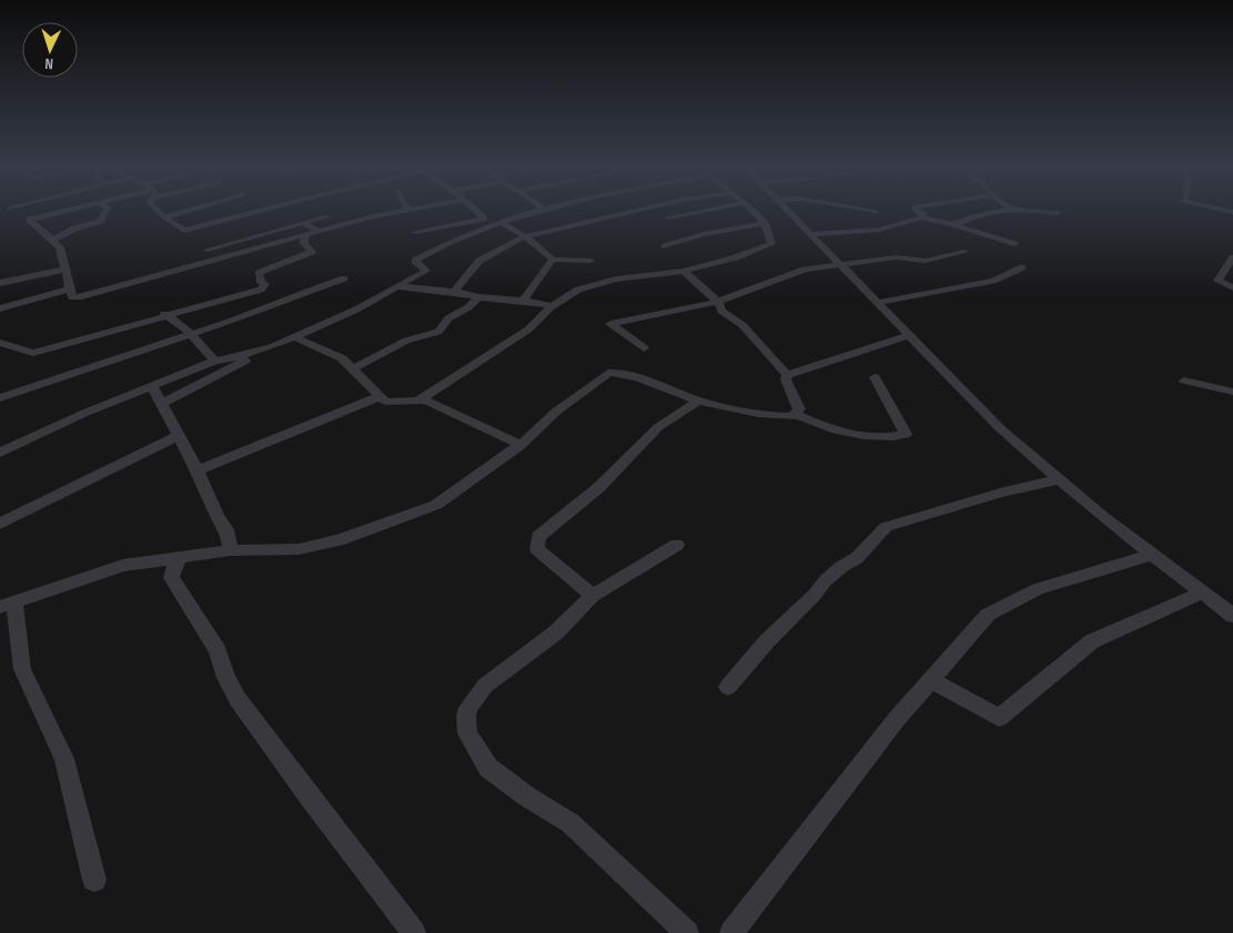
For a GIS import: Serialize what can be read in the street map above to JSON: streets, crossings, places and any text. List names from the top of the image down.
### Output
{
  "north": "bottom"
}
